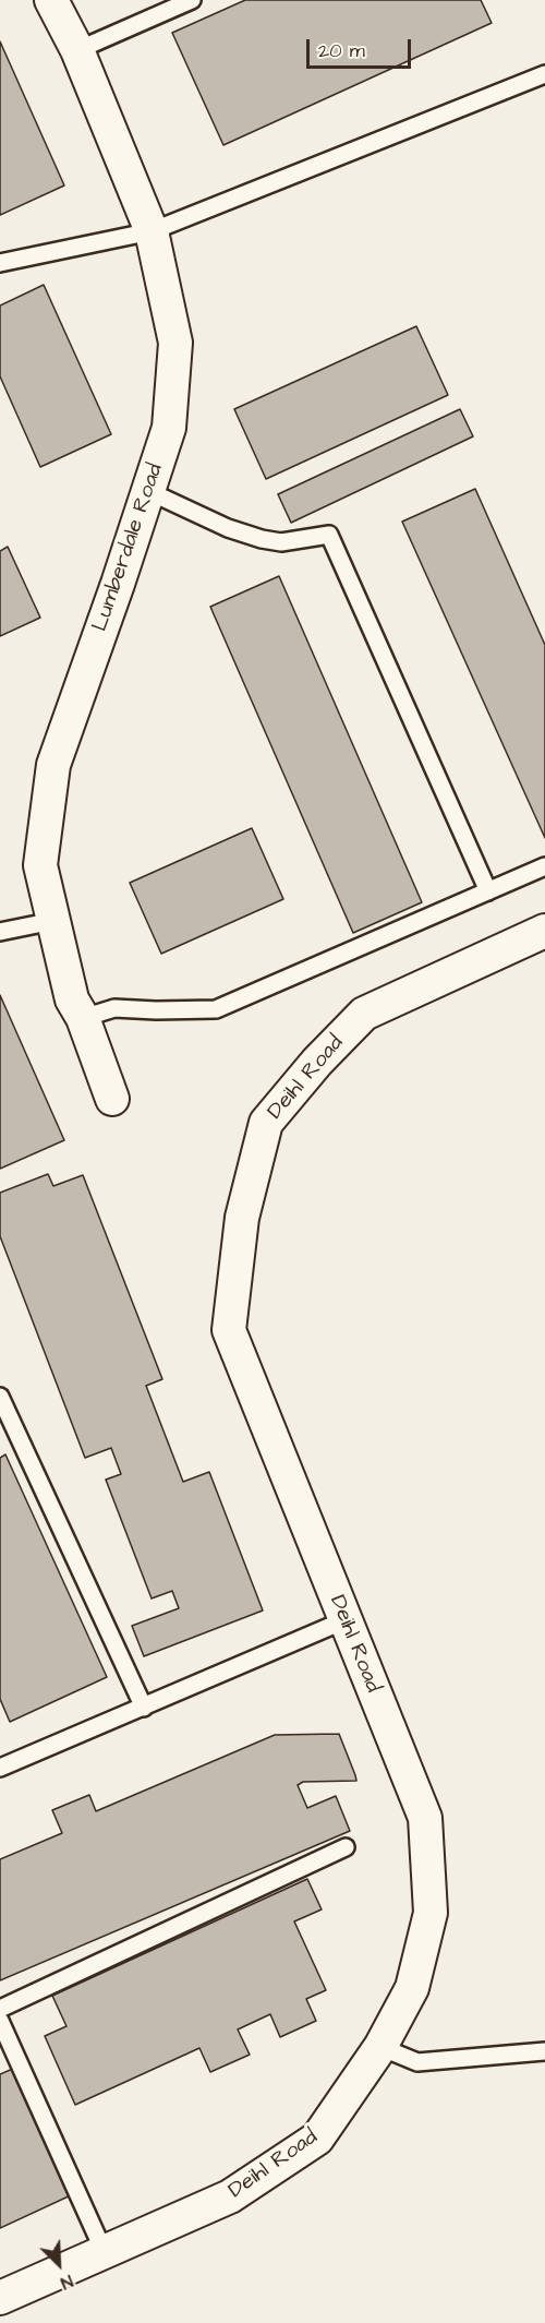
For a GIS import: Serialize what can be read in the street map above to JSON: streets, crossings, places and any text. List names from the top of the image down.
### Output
{
  "streets": {
    "street": ["Lumberdale Road", "Deihl Road"]
  },
  "scale_bar": "20 m",
  "north": "bottom right"
}
